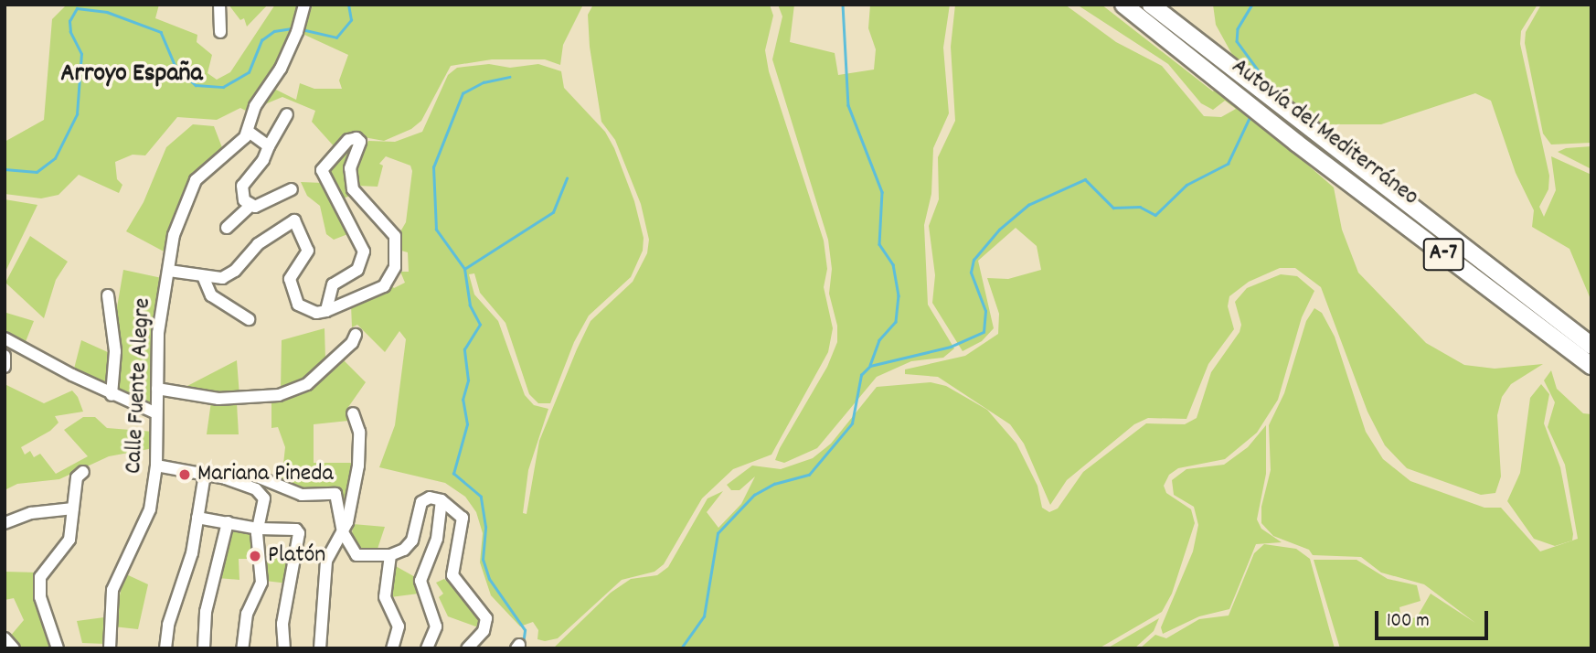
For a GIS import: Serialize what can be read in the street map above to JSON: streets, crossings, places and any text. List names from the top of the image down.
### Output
{
  "streets": {
    "highway": ["Autovía del Mediterráneo", "A-7"],
    "street": ["Calle Fuente Alegre"]
  },
  "districts": ["Arroyo España"],
  "places": ["Mariana Pineda", "Platón"],
  "scale_bar": "100 m"
}
